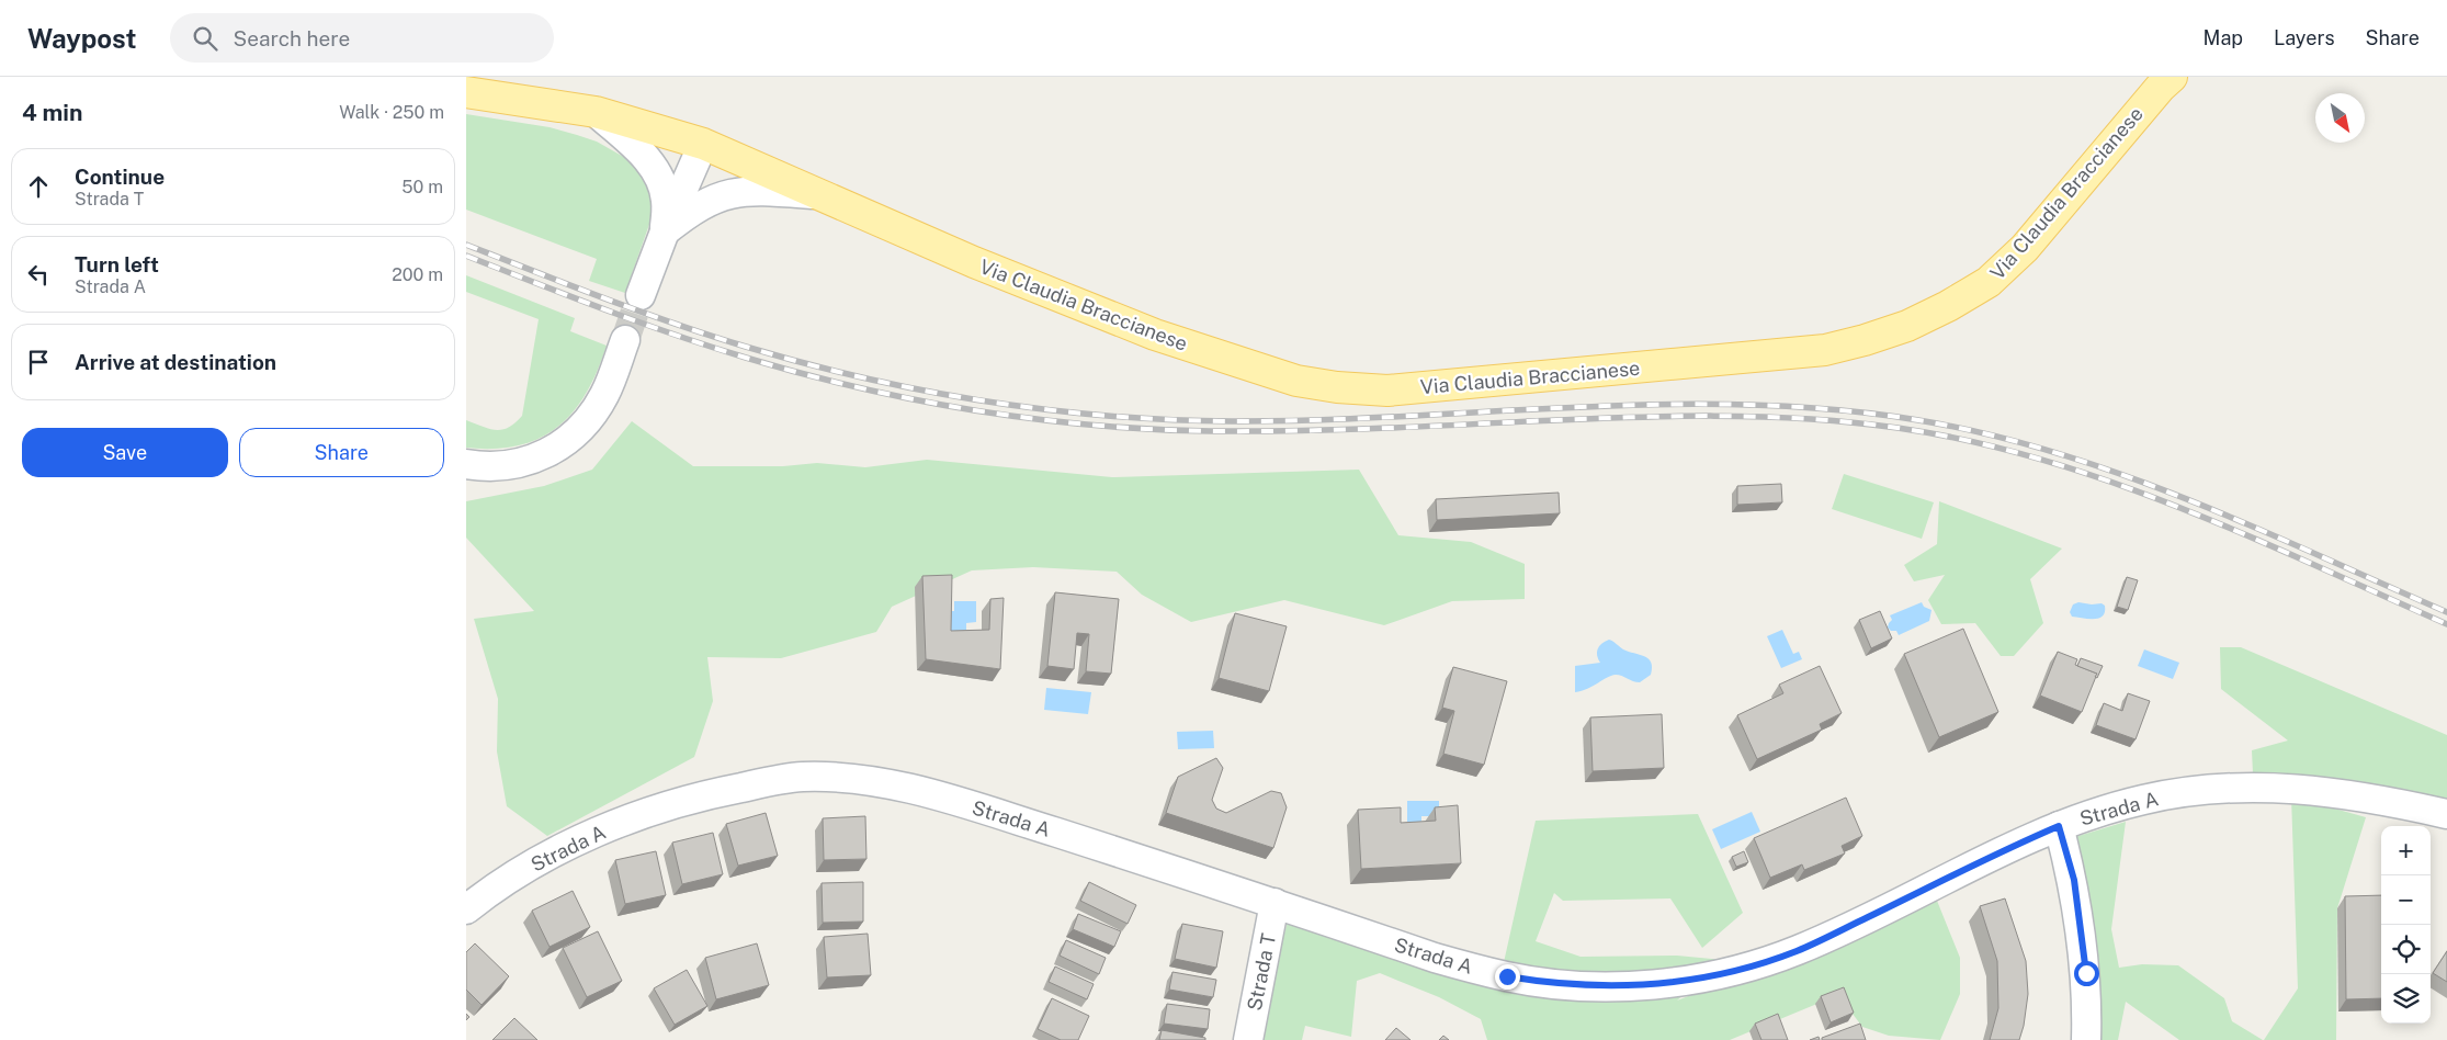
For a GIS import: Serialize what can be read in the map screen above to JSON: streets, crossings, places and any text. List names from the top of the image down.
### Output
{
  "streets": {
    "main road": ["Via Claudia Braccianese"],
    "street": ["Strada A", "Strada T"]
  },
  "crossings": [
    ["Strada A", "Strada T"]
  ],
  "north": "bottom right",
  "page": {
    "header": "Waypost",
    "search": "Search here",
    "nav": ["Map", "Layers", "Share"],
    "heading": ["4 min", "Walk · 250 m"],
    "list": [
      ["Continue", "Strada T", "50 m"],
      ["Turn left", "Strada A", "200 m"],
      "Arrive at destination"
    ],
    "buttons": ["Save", "Share"],
    "map_buttons": ["+", "−"]
  }
}
